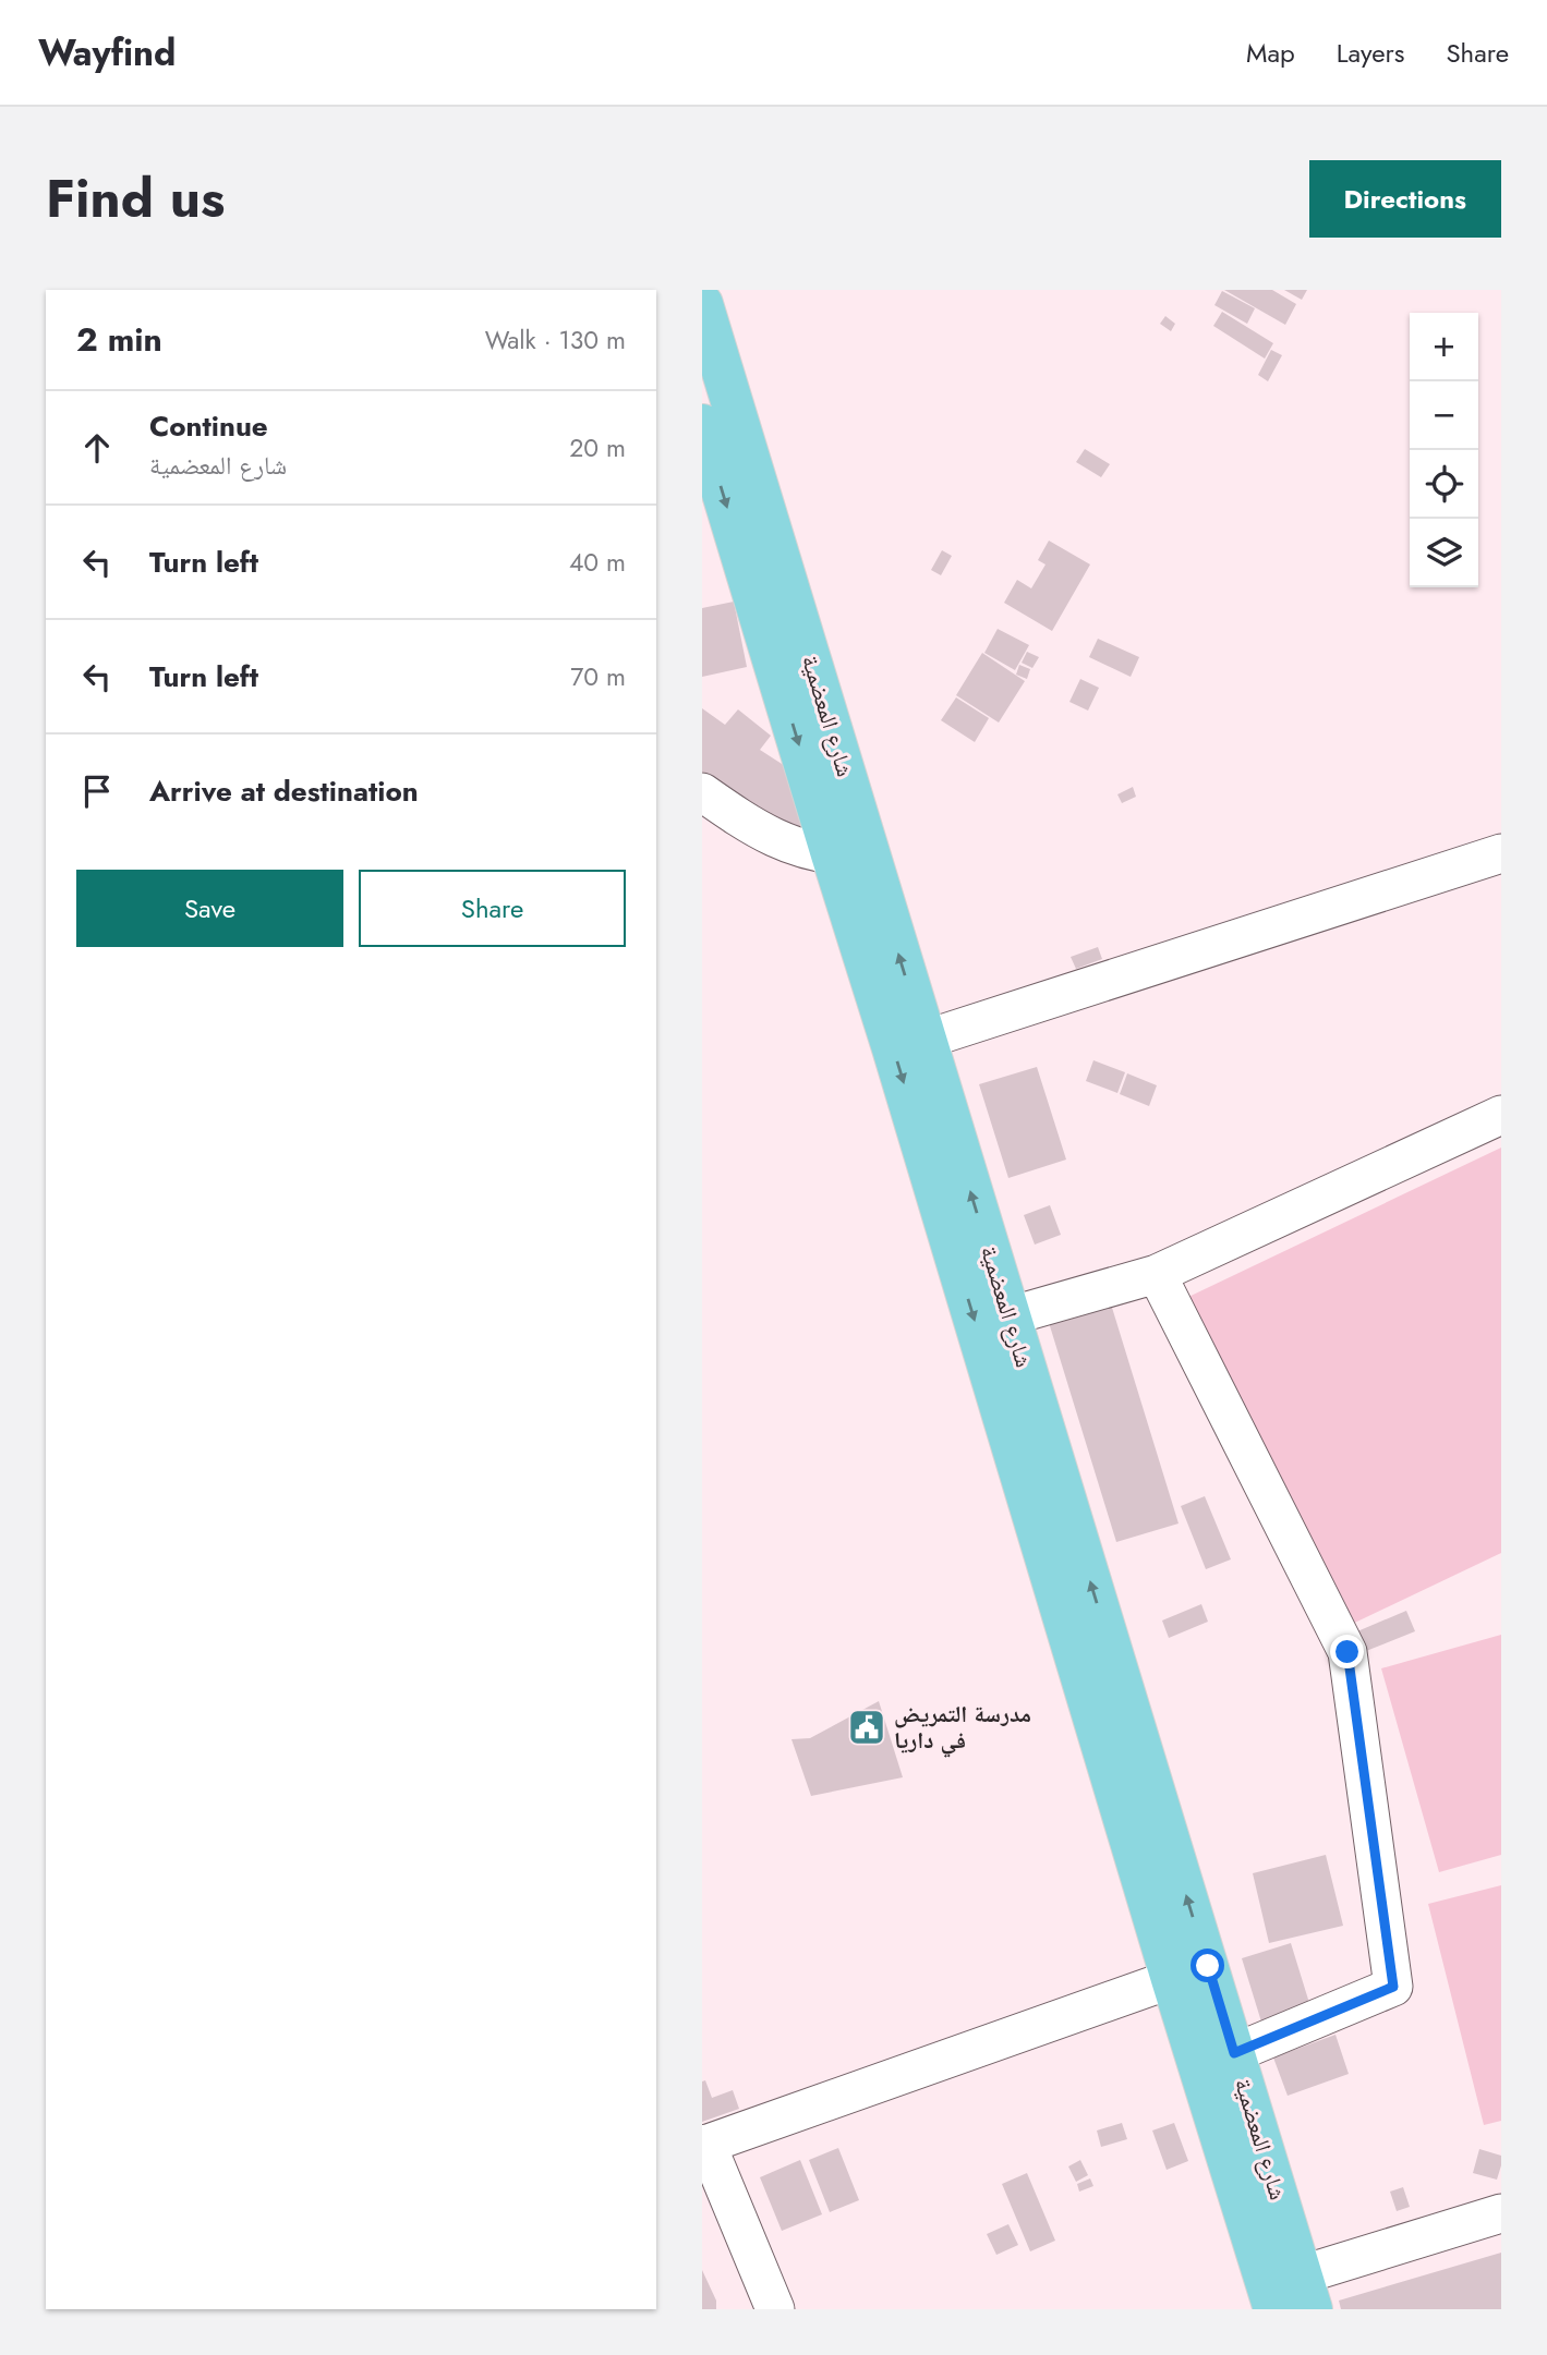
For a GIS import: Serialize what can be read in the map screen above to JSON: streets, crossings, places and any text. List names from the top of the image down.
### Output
{
  "streets": {
    "main road": ["شارع المعضمية"]
  },
  "places": {
    "public building": ["مدرسة التمريض في داريا"]
  },
  "page": {
    "header": "Wayfind",
    "nav": ["Map", "Layers", "Share"],
    "title": "Find us",
    "buttons": [
      "Directions",
      ["Save", "Share"]
    ],
    "heading": ["2 min", "Walk · 130 m"],
    "map_buttons": ["+", "−"],
    "list": [
      ["Continue", "شارع المعضمية", "20 m"],
      ["Turn left", "40 m"],
      ["Turn left", "70 m"],
      "Arrive at destination"
    ]
  }
}
